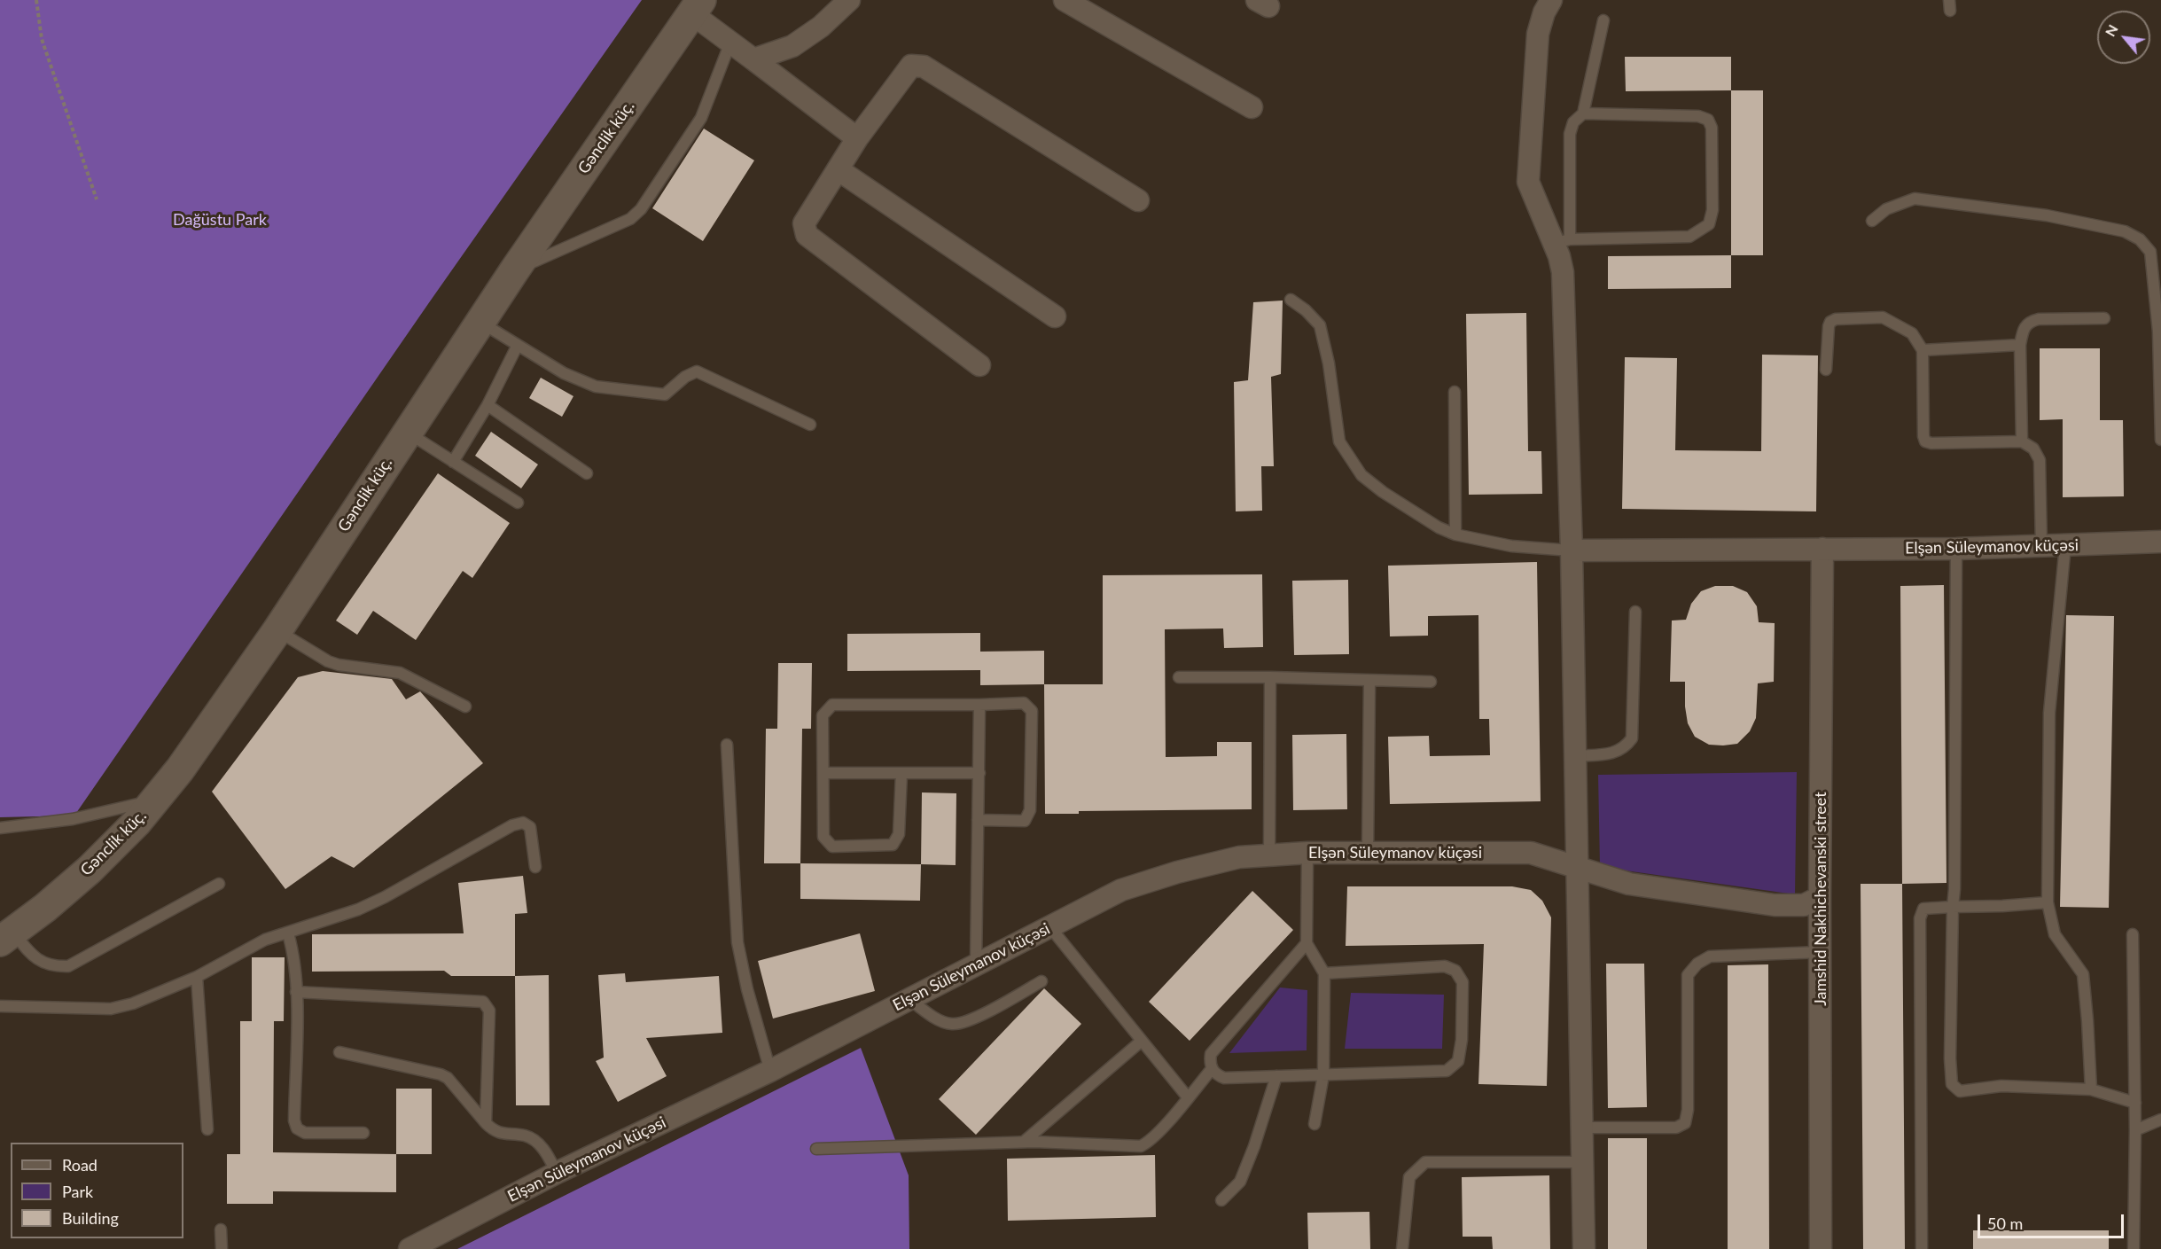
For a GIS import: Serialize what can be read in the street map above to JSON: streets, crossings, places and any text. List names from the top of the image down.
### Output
{
  "streets": {
    "main road": ["Gənclik küç."],
    "street": ["Elşən Süleymanov küçəsi", "Jamshid Nakhichevanski street"]
  },
  "crossings": [
    ["Elşən Süleymanov küçəsi", "Jamshid Nakhichevanski street"]
  ],
  "parks": ["Dağüstu Park"],
  "legend": ["Road", "Park", "Building"],
  "scale_bar": "50 m",
  "north": "top left"
}
